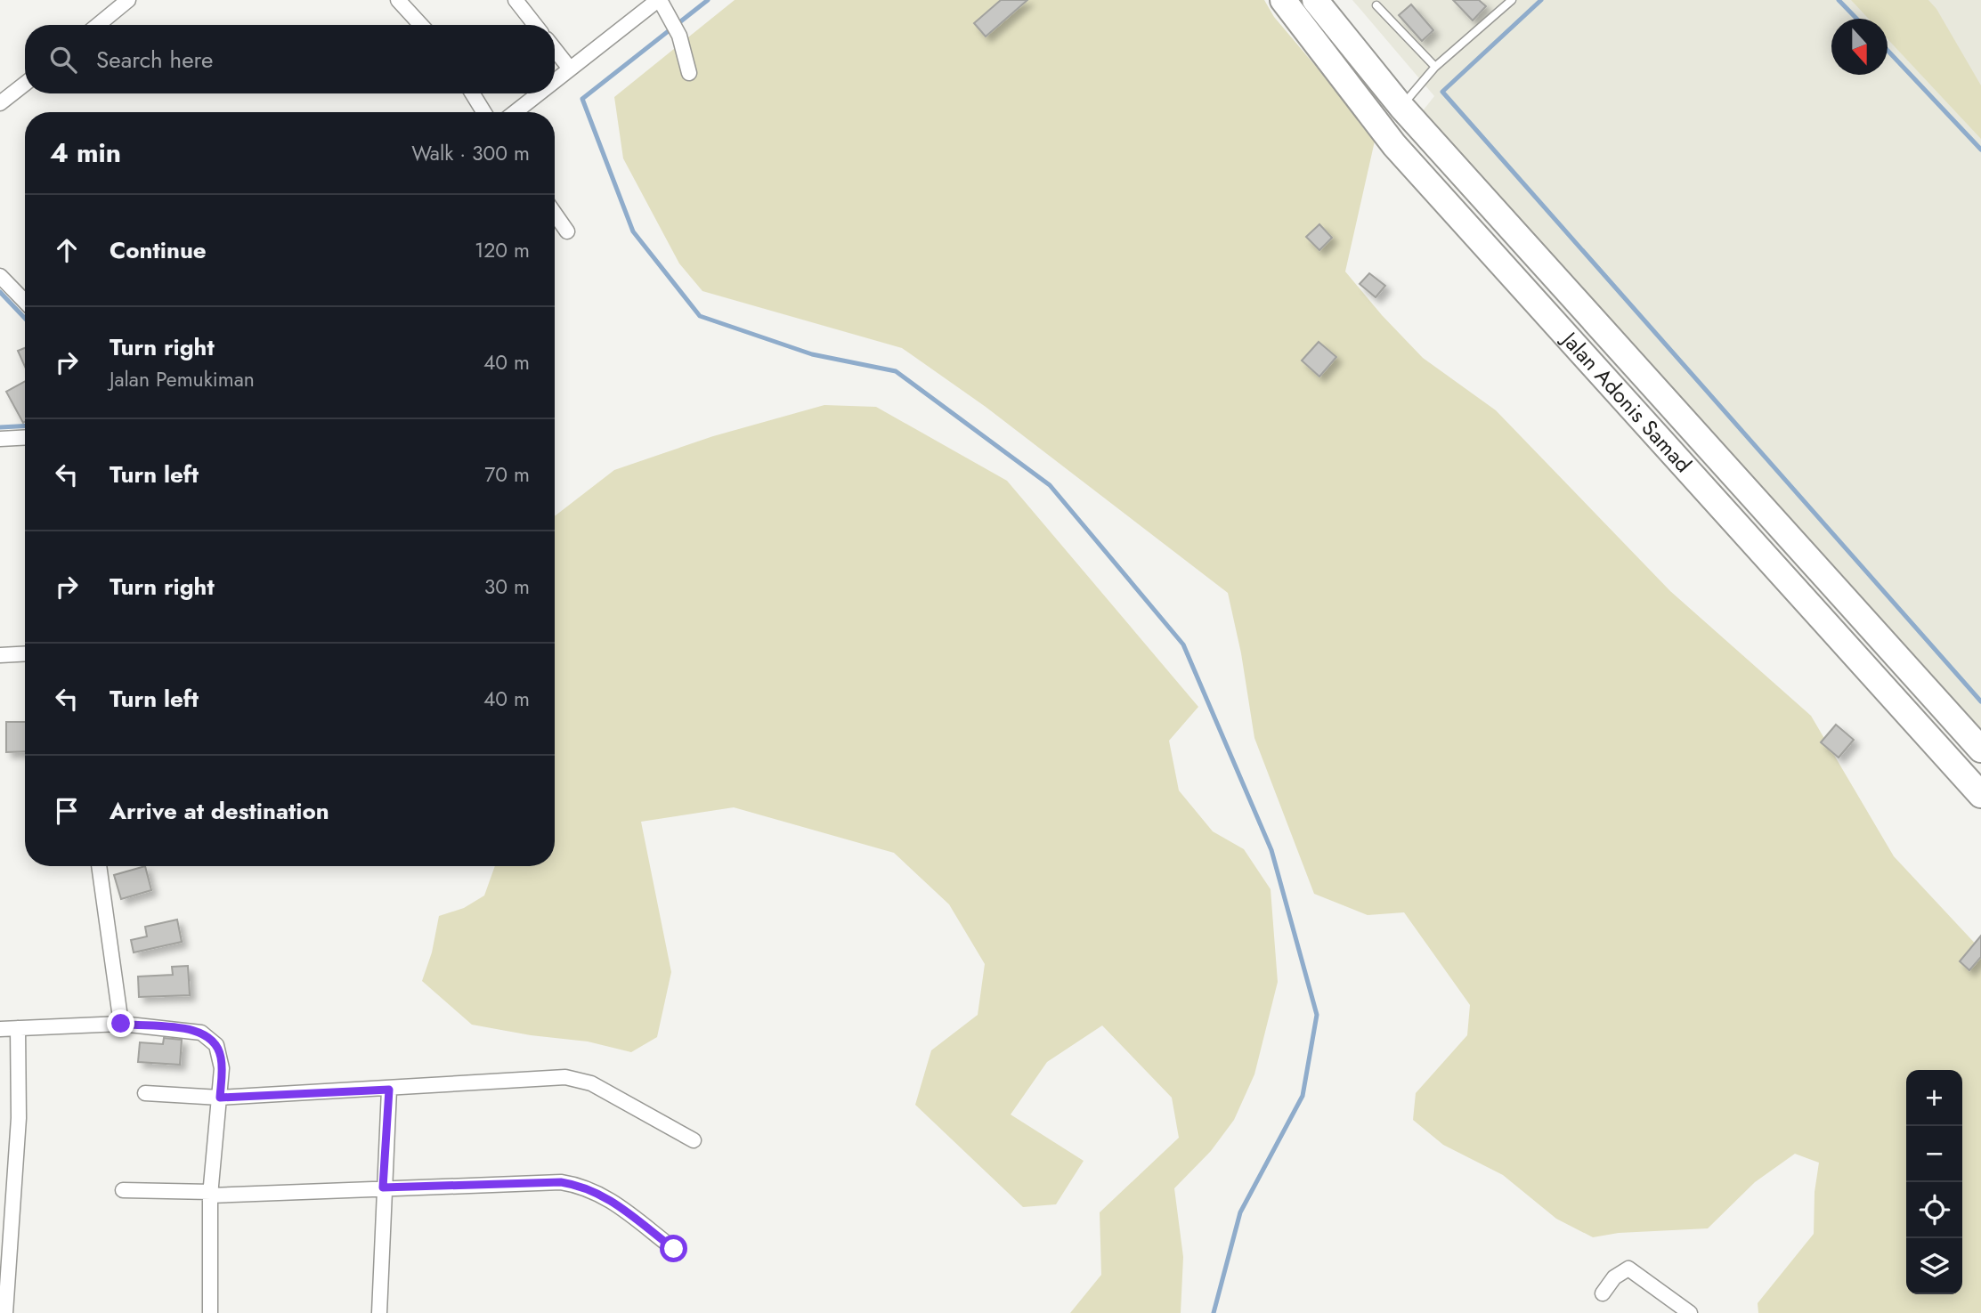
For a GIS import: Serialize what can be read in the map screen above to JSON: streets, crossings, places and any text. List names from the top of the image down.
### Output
{
  "streets": {
    "highway": ["Jalan Adonis Samad"]
  },
  "north": "bottom",
  "page": {
    "search": "Search here",
    "heading": ["4 min", "Walk · 300 m"],
    "list": [
      ["Continue", "120 m"],
      ["Turn right", "Jalan Pemukiman", "40 m"],
      ["Turn left", "70 m"],
      ["Turn right", "30 m"],
      ["Turn left", "40 m"],
      "Arrive at destination"
    ],
    "map_buttons": ["+", "−"]
  }
}
